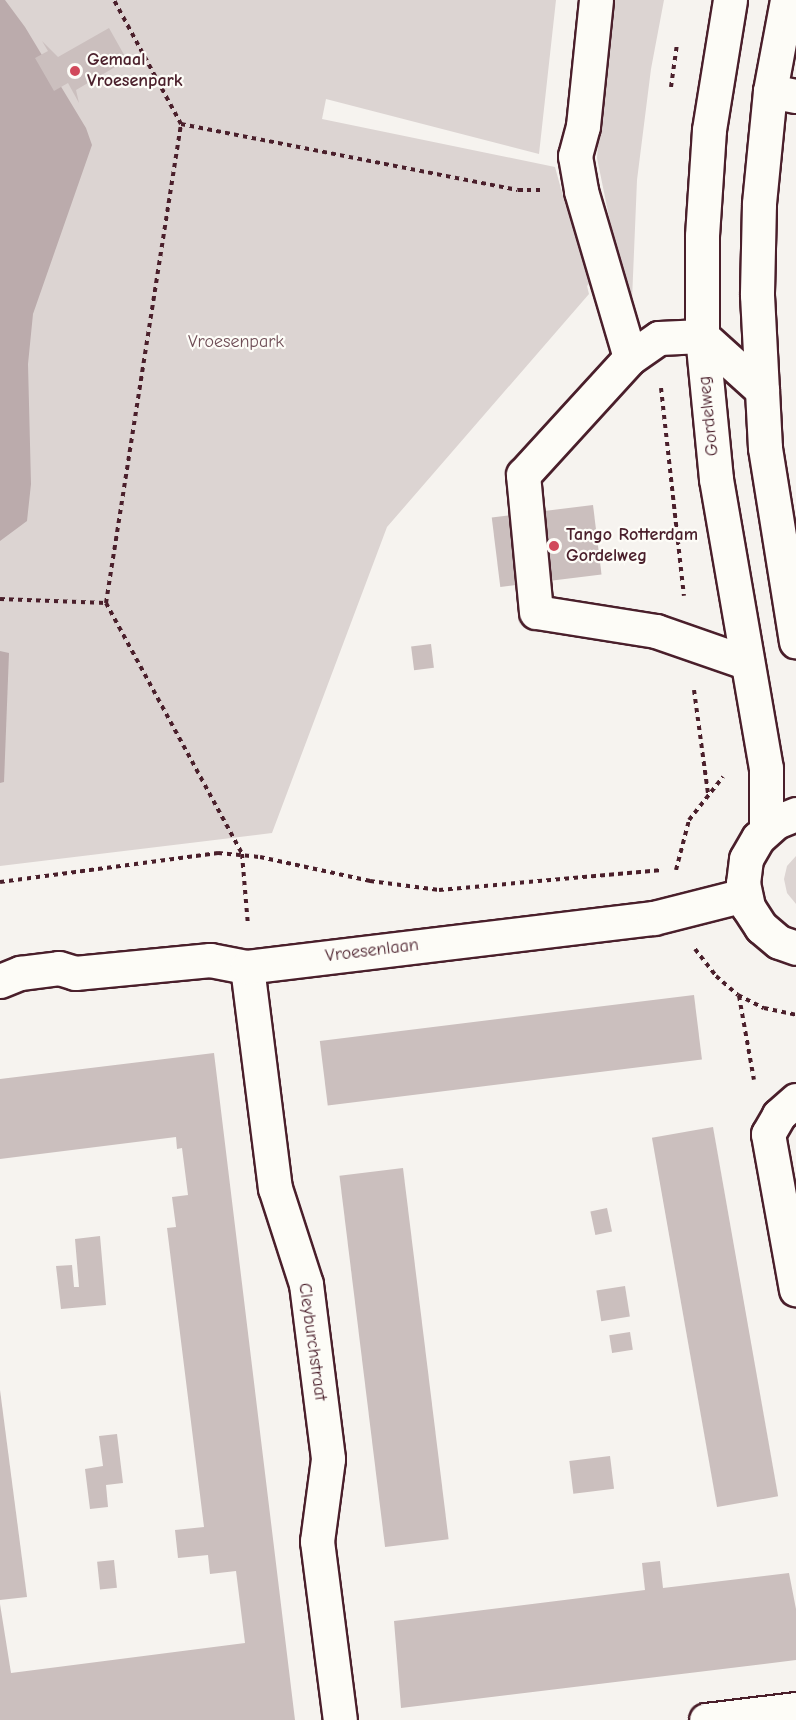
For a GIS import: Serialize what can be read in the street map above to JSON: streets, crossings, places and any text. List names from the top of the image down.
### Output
{
  "streets": {
    "street": ["Gordelweg", "Vroesenlaan", "Cleyburchstraat"]
  },
  "crossings": [
    ["Vroesenlaan", "Cleyburchstraat"]
  ],
  "parks": ["Vroesenpark"],
  "places": ["Gemaal Vroesenpark", "Tango Rotterdam Gordelweg"]
}
